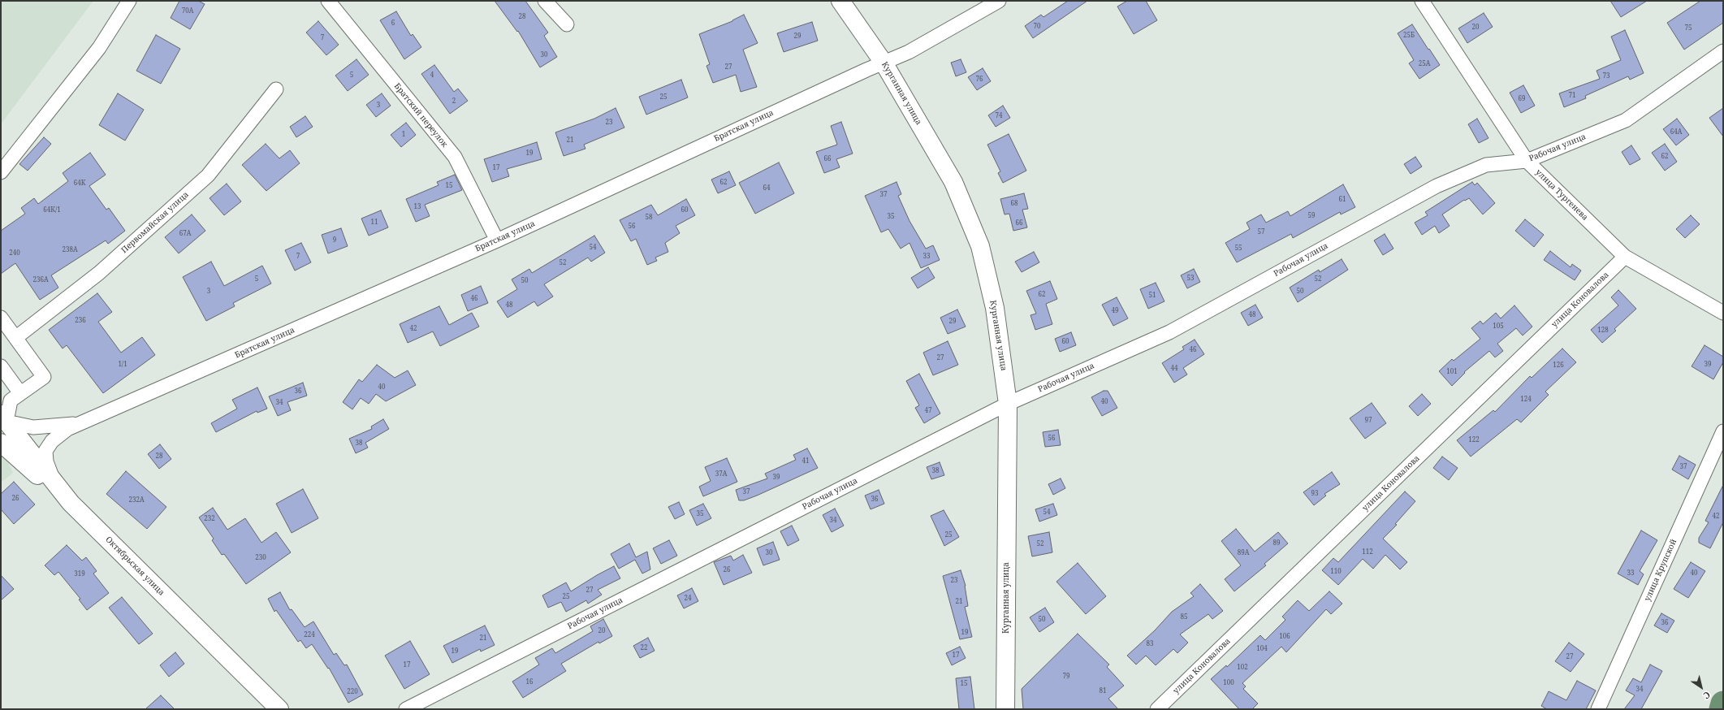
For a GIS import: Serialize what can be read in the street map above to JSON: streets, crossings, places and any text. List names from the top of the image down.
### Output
{
  "streets": {
    "main road": ["Курганная улица", "Октябрьская улица"],
    "street": [
      "Братский переулок",
      "Братская улица",
      "Рабочая улица",
      "улица Тургенева",
      "Первомайская улица",
      "улица Коновалова",
      "улица Крупской"
    ]
  },
  "crossings": [
    ["Курганная улица", "Братская улица"],
    ["Курганная улица", "Рабочая улица"],
    ["Братский переулок", "Братская улица"],
    ["Братская улица", "Октябрьская улица"],
    ["Рабочая улица", "улица Тургенева"],
    ["улица Тургенева", "улица Коновалова"]
  ],
  "house_numbers": [
    "70А",
    "28",
    "6",
    "70",
    "20",
    "75",
    "25Б",
    "29",
    "7",
    "30",
    "25А",
    "27",
    "5",
    "4",
    "73",
    "76",
    "71",
    "25",
    "69",
    "2",
    "3",
    "74",
    "23",
    "64А",
    "1",
    "21",
    "19",
    "62",
    "66",
    "17",
    "62",
    "64К",
    "15",
    "64",
    "37",
    "61",
    "68",
    "13",
    "64К/1",
    "60",
    "59",
    "35",
    "58",
    "11",
    "66",
    "56",
    "57",
    "67А",
    "9",
    "54",
    "55",
    "238А",
    "240",
    "7",
    "33",
    "52",
    "53",
    "5",
    "52",
    "236А",
    "50",
    "3",
    "50",
    "62",
    "51",
    "46",
    "48",
    "49",
    "48",
    "236",
    "29",
    "105",
    "42",
    "128",
    "60",
    "46",
    "27",
    "1/1",
    "39",
    "126",
    "44",
    "101",
    "40",
    "36",
    "124",
    "40",
    "34",
    "47",
    "97",
    "56",
    "122",
    "38",
    "28",
    "41",
    "37",
    "38",
    "37А",
    "39",
    "37",
    "93",
    "26",
    "36",
    "232А",
    "54",
    "35",
    "42",
    "232",
    "34",
    "25",
    "89",
    "52",
    "112",
    "30",
    "89А",
    "230",
    "26",
    "110",
    "33",
    "40",
    "319",
    "23",
    "27",
    "25",
    "24",
    "21",
    "85",
    "50",
    "36",
    "20",
    "19",
    "224",
    "106",
    "21",
    "83",
    "22",
    "104",
    "19",
    "17",
    "27",
    "17",
    "102",
    "79",
    "16",
    "100",
    "15",
    "34",
    "81",
    "220"
  ],
  "north": "bottom right"
}
